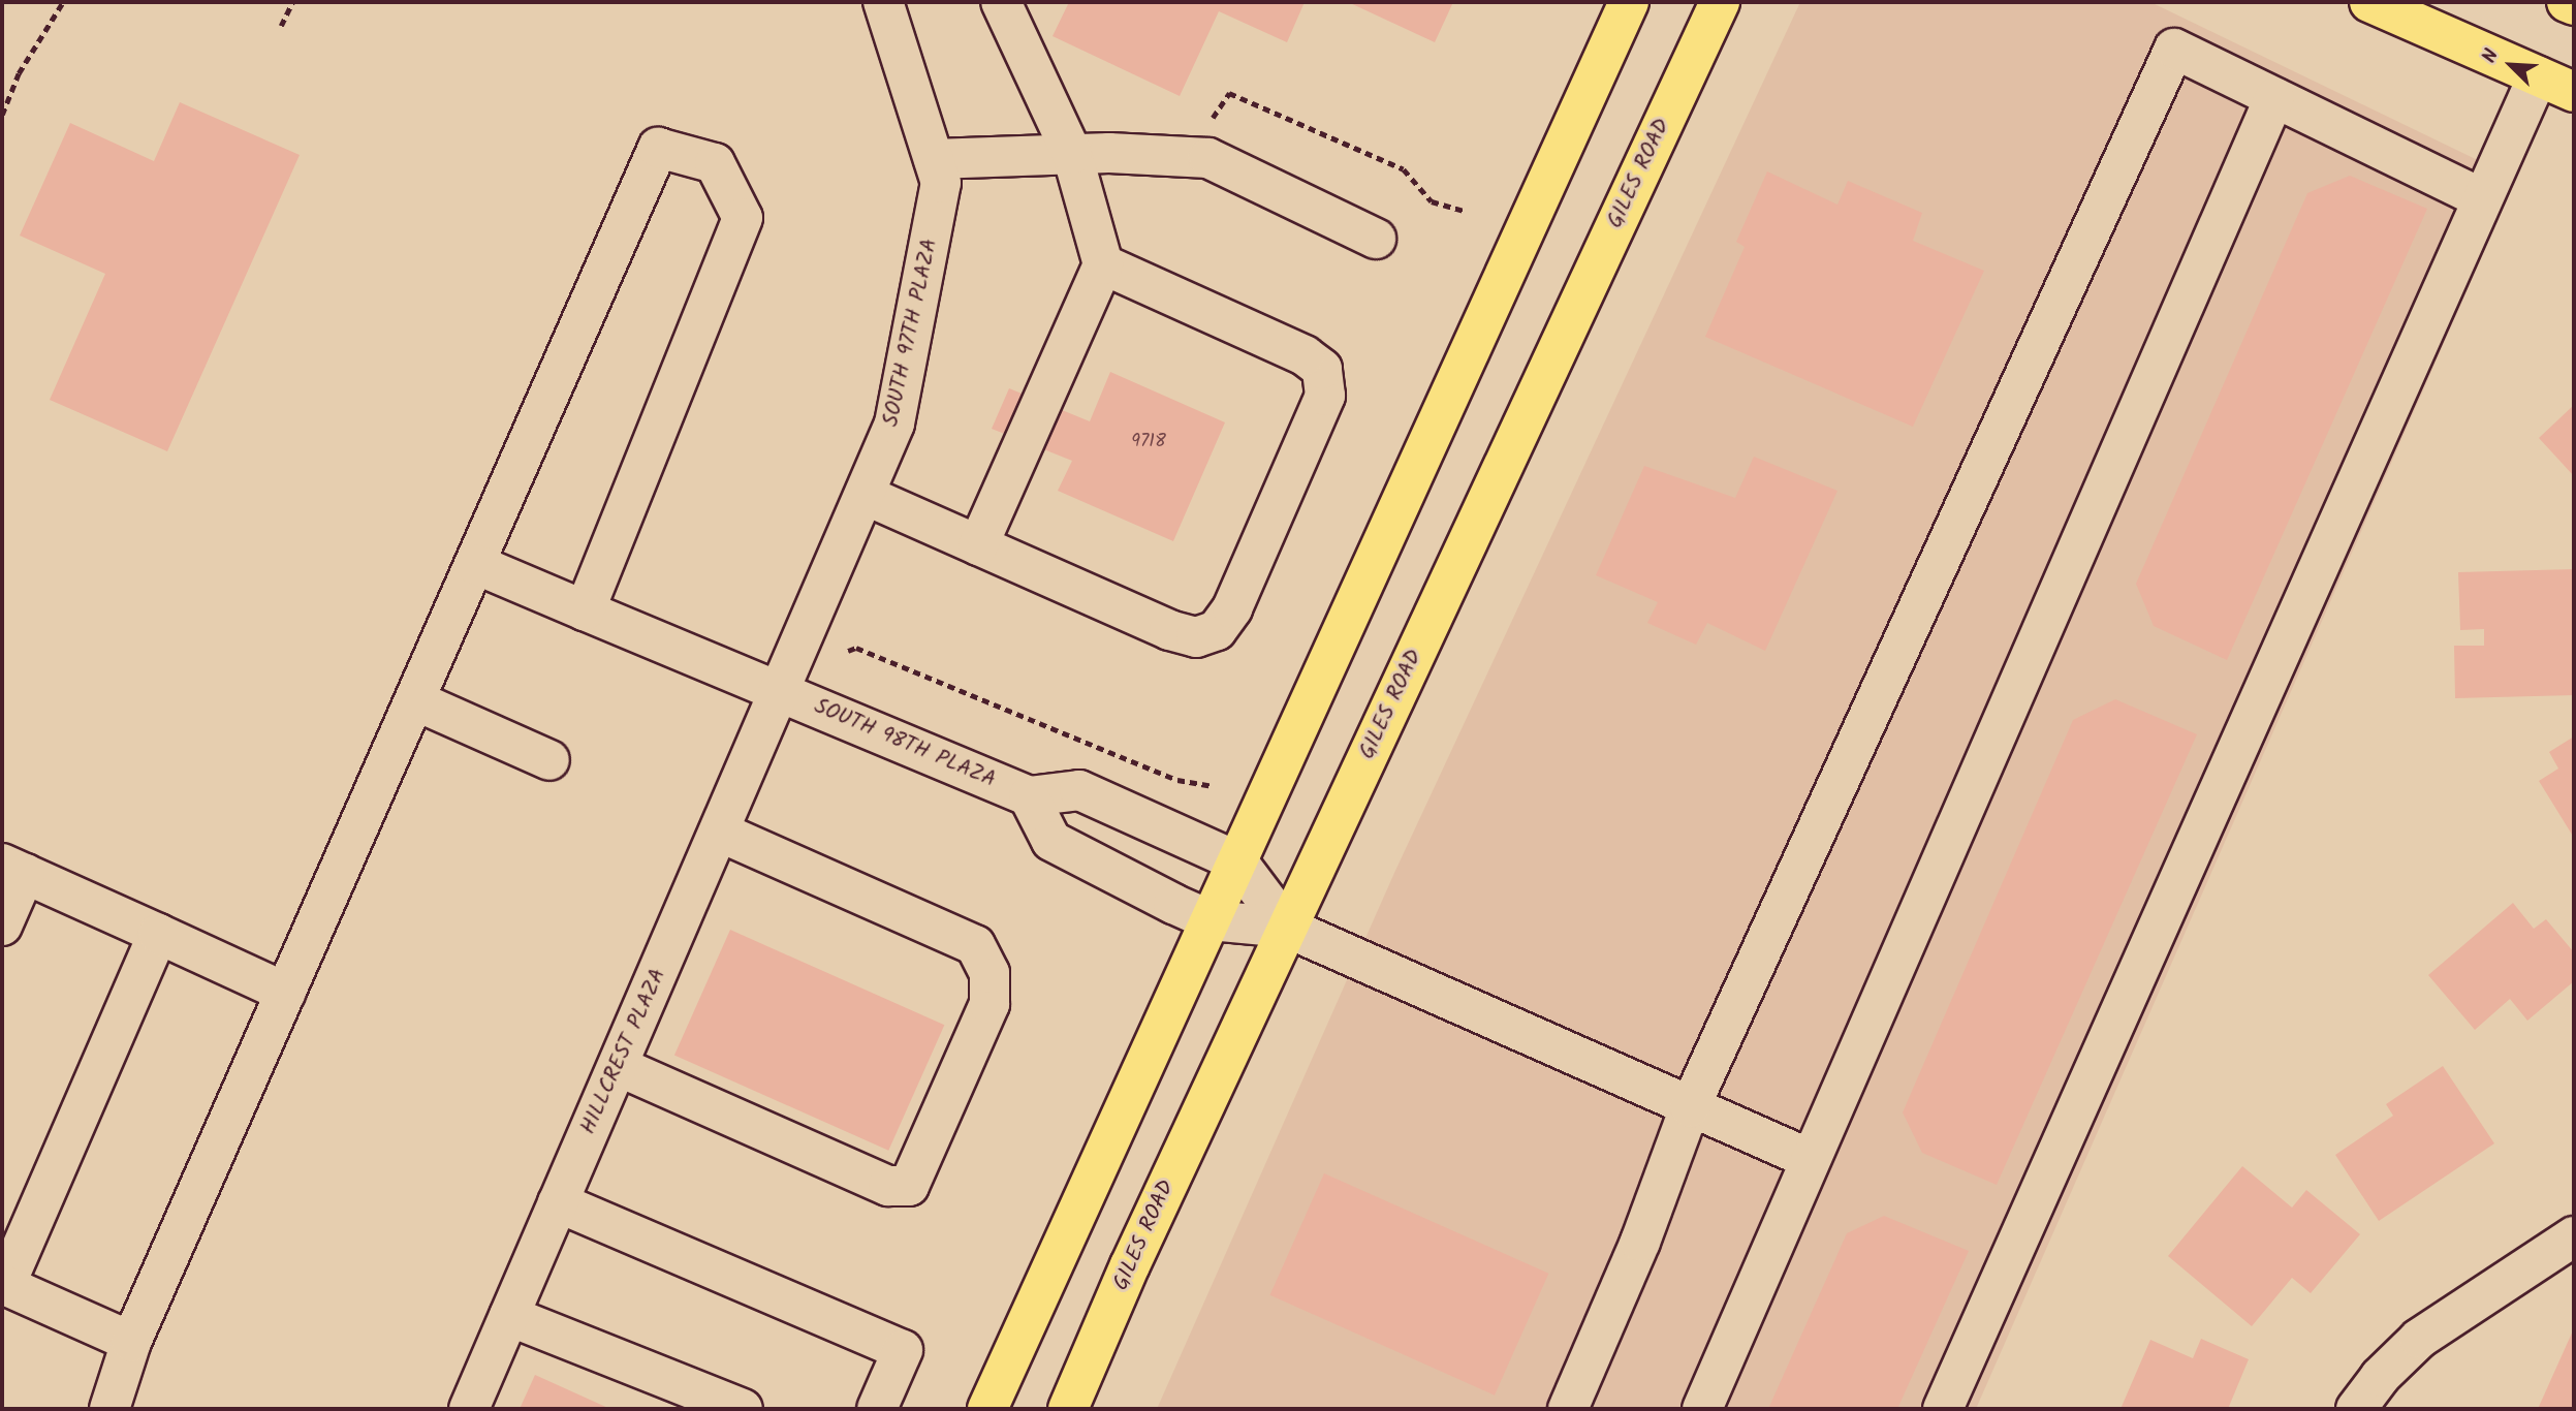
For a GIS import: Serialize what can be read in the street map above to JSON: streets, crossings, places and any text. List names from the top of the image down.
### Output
{
  "streets": {
    "main road": ["GILES ROAD"],
    "street": ["SOUTH 97TH PLAZA", "SOUTH 98TH PLAZA", "HILLCREST PLAZA"]
  },
  "crossings": [
    ["SOUTH 97TH PLAZA", "SOUTH 98TH PLAZA"],
    ["SOUTH 97TH PLAZA", "HILLCREST PLAZA"],
    ["SOUTH 98TH PLAZA", "HILLCREST PLAZA"]
  ],
  "house_numbers": ["9718"],
  "north": "top left"
}
